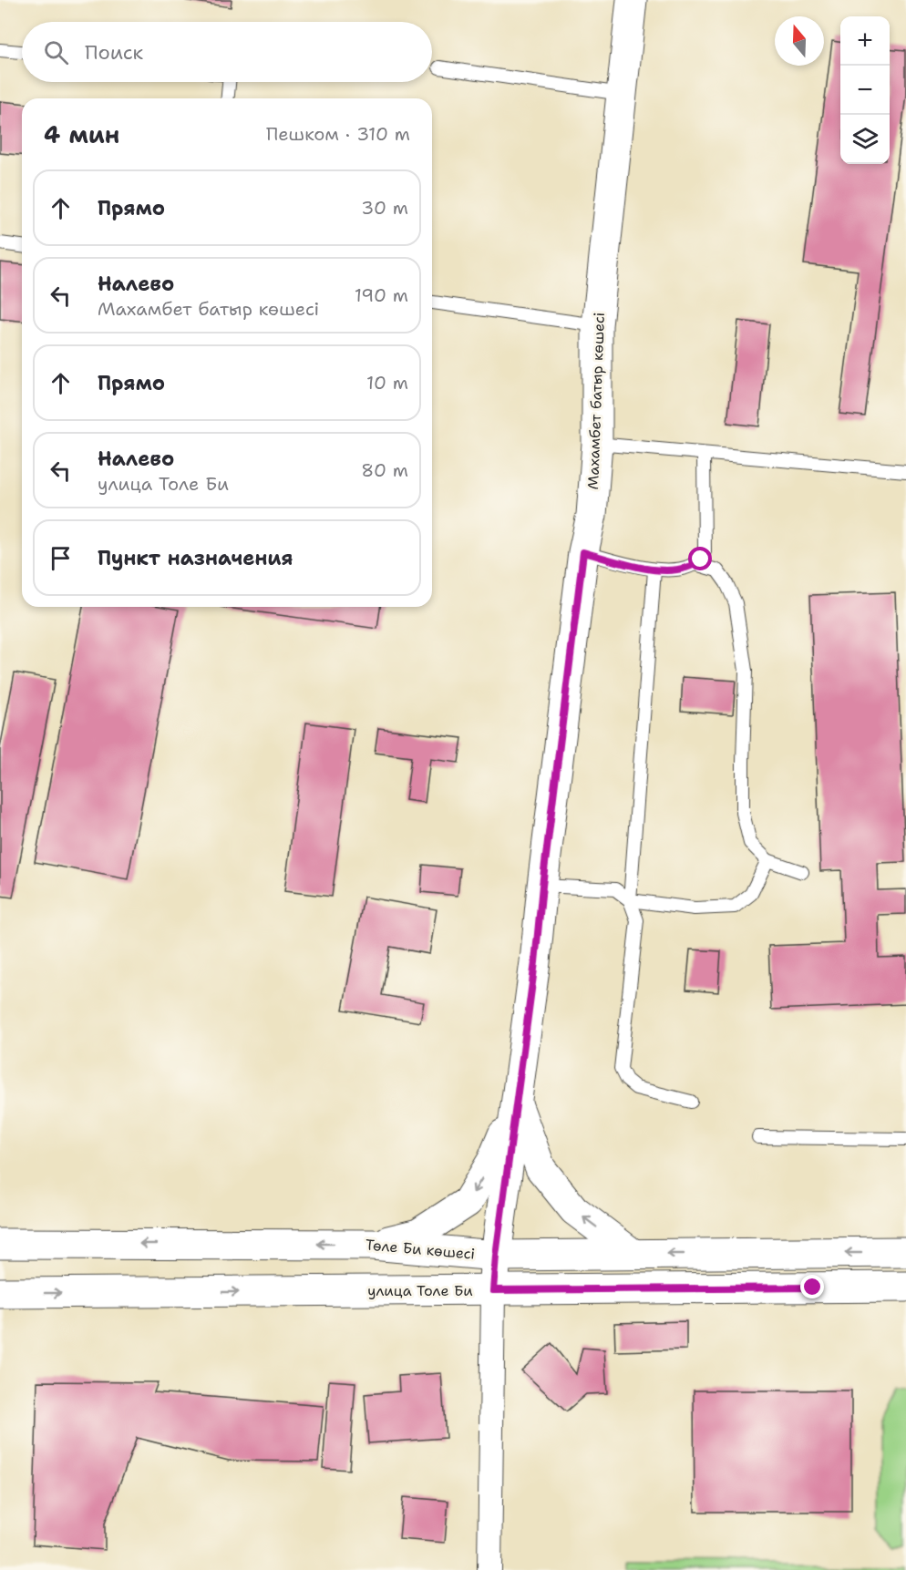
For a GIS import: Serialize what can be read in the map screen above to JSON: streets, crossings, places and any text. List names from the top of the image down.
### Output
{
  "streets": {
    "main road": ["Махамбет батыр көшесі", "Төле Би көшесі", "улица Толе Би"]
  },
  "crossings": [
    ["Махамбет батыр көшесі", "Төле Би көшесі"],
    ["Махамбет батыр көшесі", "улица Толе Би"]
  ],
  "one_way": ["Төле Би көшесі", "улица Толе Би"],
  "north": "top",
  "page": {
    "map_buttons": ["+", "−"],
    "search": "Поиск",
    "heading": ["4 мин", "Пешком · 310 m"],
    "list": [
      ["Прямо", "30 m"],
      ["Налево", "Махамбет батыр көшесі", "190 m"],
      ["Прямо", "10 m"],
      ["Налево", "улица Толе Би", "80 m"],
      "Пункт назначения"
    ]
  }
}
